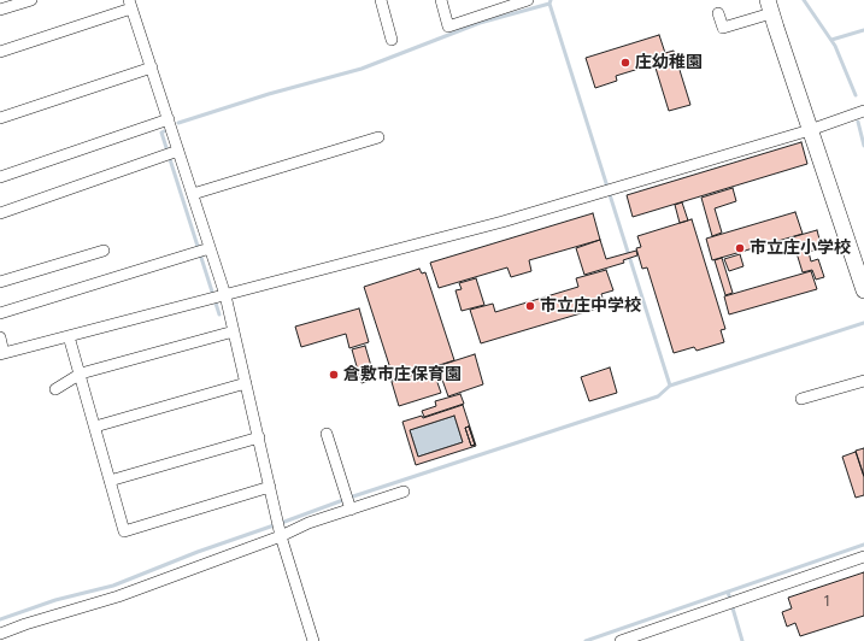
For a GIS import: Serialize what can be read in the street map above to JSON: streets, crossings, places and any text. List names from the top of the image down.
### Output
{
  "places": [
    "庄幼稚園",
    "市立庄小学校",
    "市立庄中学校",
    "倉敷市庄保育園"
  ],
  "house_numbers": ["1"]
}
